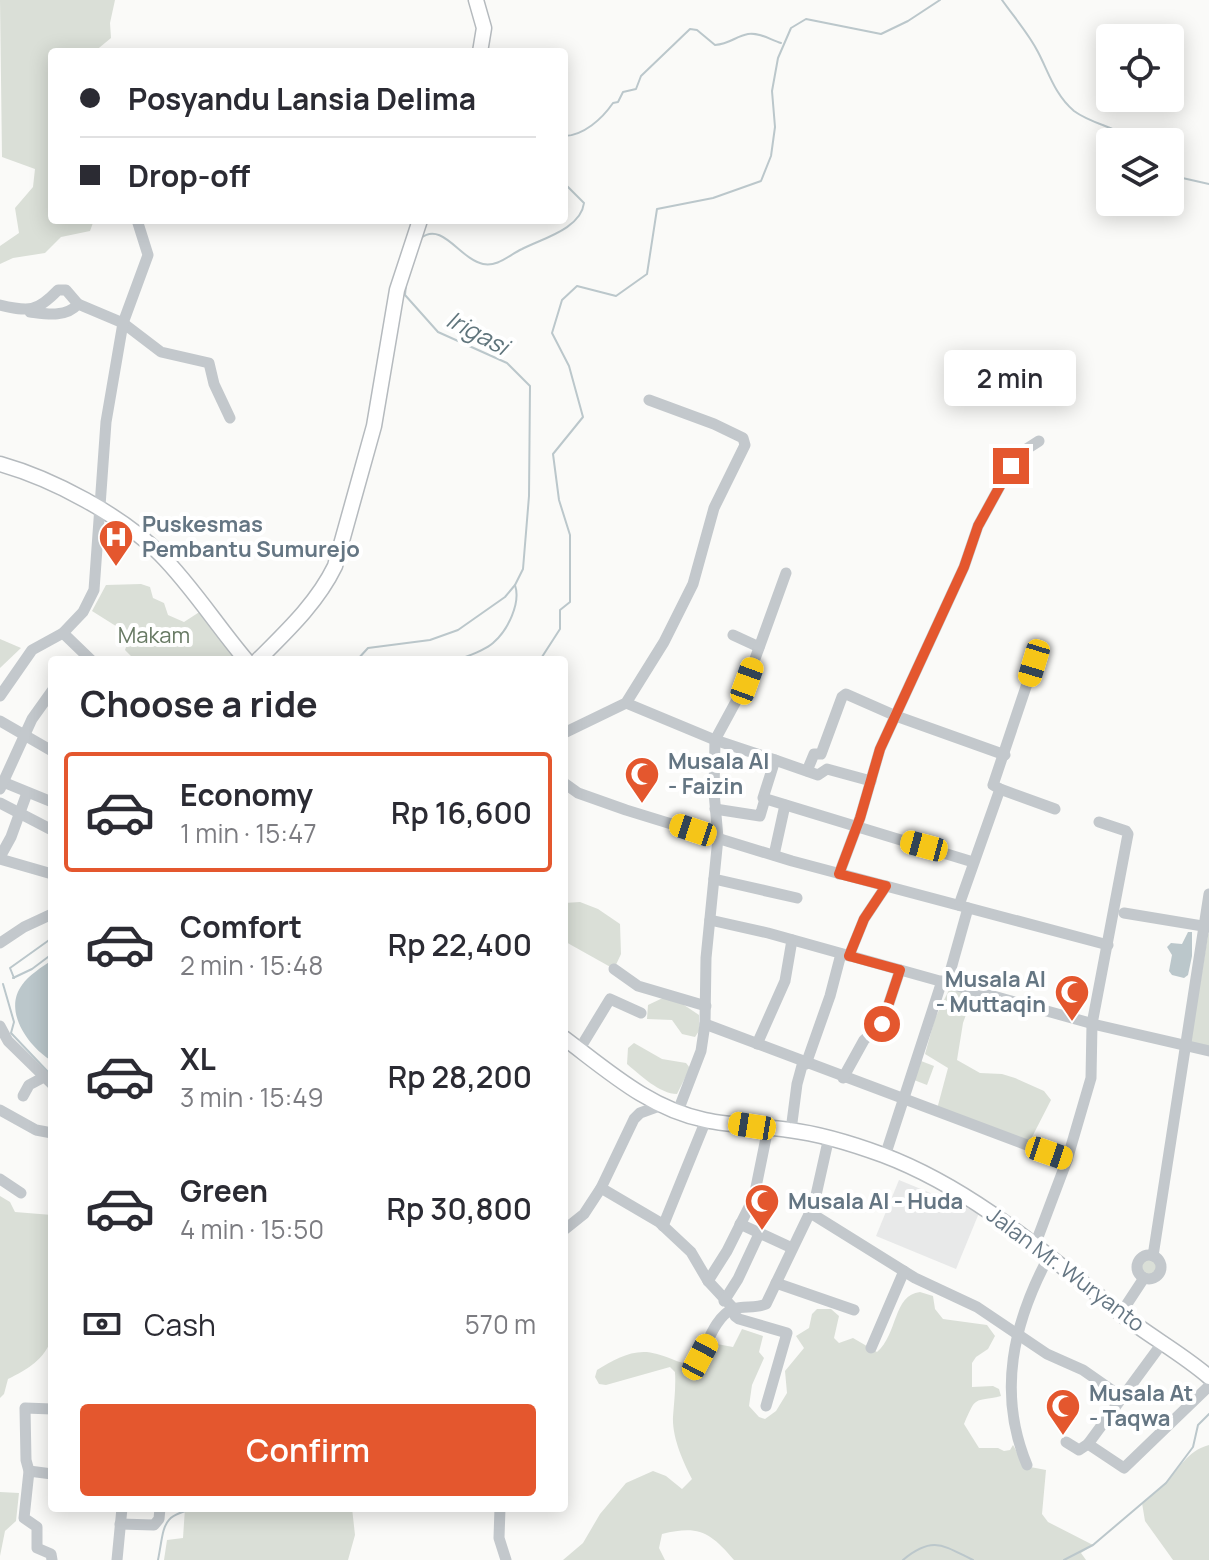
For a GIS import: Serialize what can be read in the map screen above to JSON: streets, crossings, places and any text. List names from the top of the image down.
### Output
{
  "streets": {
    "main road": ["Jalan Mr. Wuryanto"]
  },
  "water": ["Irigasi"],
  "parks": ["Makam"],
  "places": {
    "hospital": ["Puskesmas Pembantu Sumurejo"],
    "mosque": [
      "Musala Al - Faizin",
      "Musala Al - Muttaqin",
      "Musala Al - Huda",
      "Musala At - Taqwa"
    ]
  },
  "page": {
    "banner": ["Posyandu Lansia Delima", "Drop-off"],
    "bubble": "2 min",
    "heading": "Choose a ride",
    "list": [
      {
        "name": "Economy",
        "note": "1 min · 15:47",
        "value": "Rp 16,600"
      },
      {
        "name": "Comfort",
        "note": "2 min · 15:48",
        "value": "Rp 22,400"
      },
      {
        "name": "XL",
        "note": "3 min · 15:49",
        "value": "Rp 28,200"
      },
      {
        "name": "Green",
        "note": "4 min · 15:50",
        "value": "Rp 30,800"
      }
    ],
    "pay": ["Cash", "570 m"],
    "buttons": "Confirm"
  }
}
